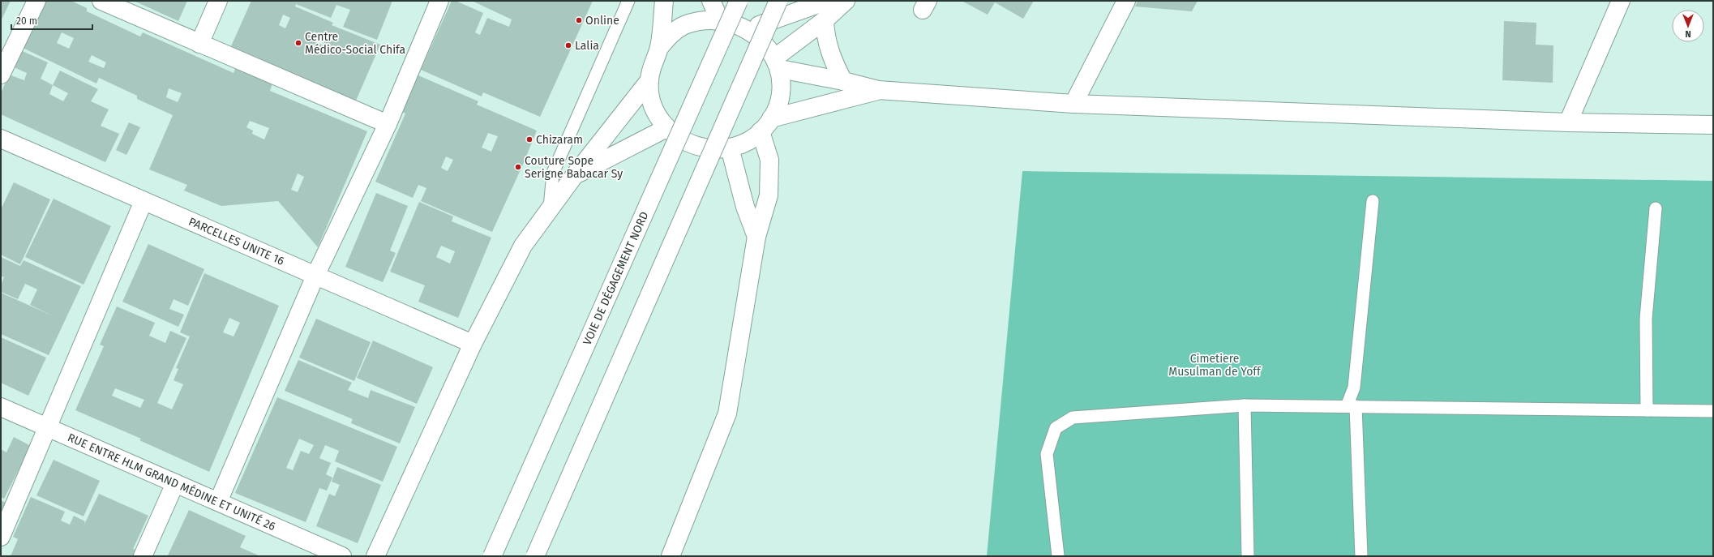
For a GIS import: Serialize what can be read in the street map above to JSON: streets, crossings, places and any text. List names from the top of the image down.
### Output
{
  "streets": {
    "main road": ["PARCELLES UNITE 16", "VOIE DE DÉGAGEMENT NORD", "RUE ENTRE HLM GRAND MÉDINE ET UNITÉ 26"]
  },
  "parks": ["Cimetiere Musulman de Yoff"],
  "places": [
    "Online",
    "Centre Médico-Social Chifa",
    "Lalia",
    "Chizaram",
    "Couture Sope Serigne Babacar Sy"
  ],
  "scale_bar": "20 m",
  "north": "bottom"
}
